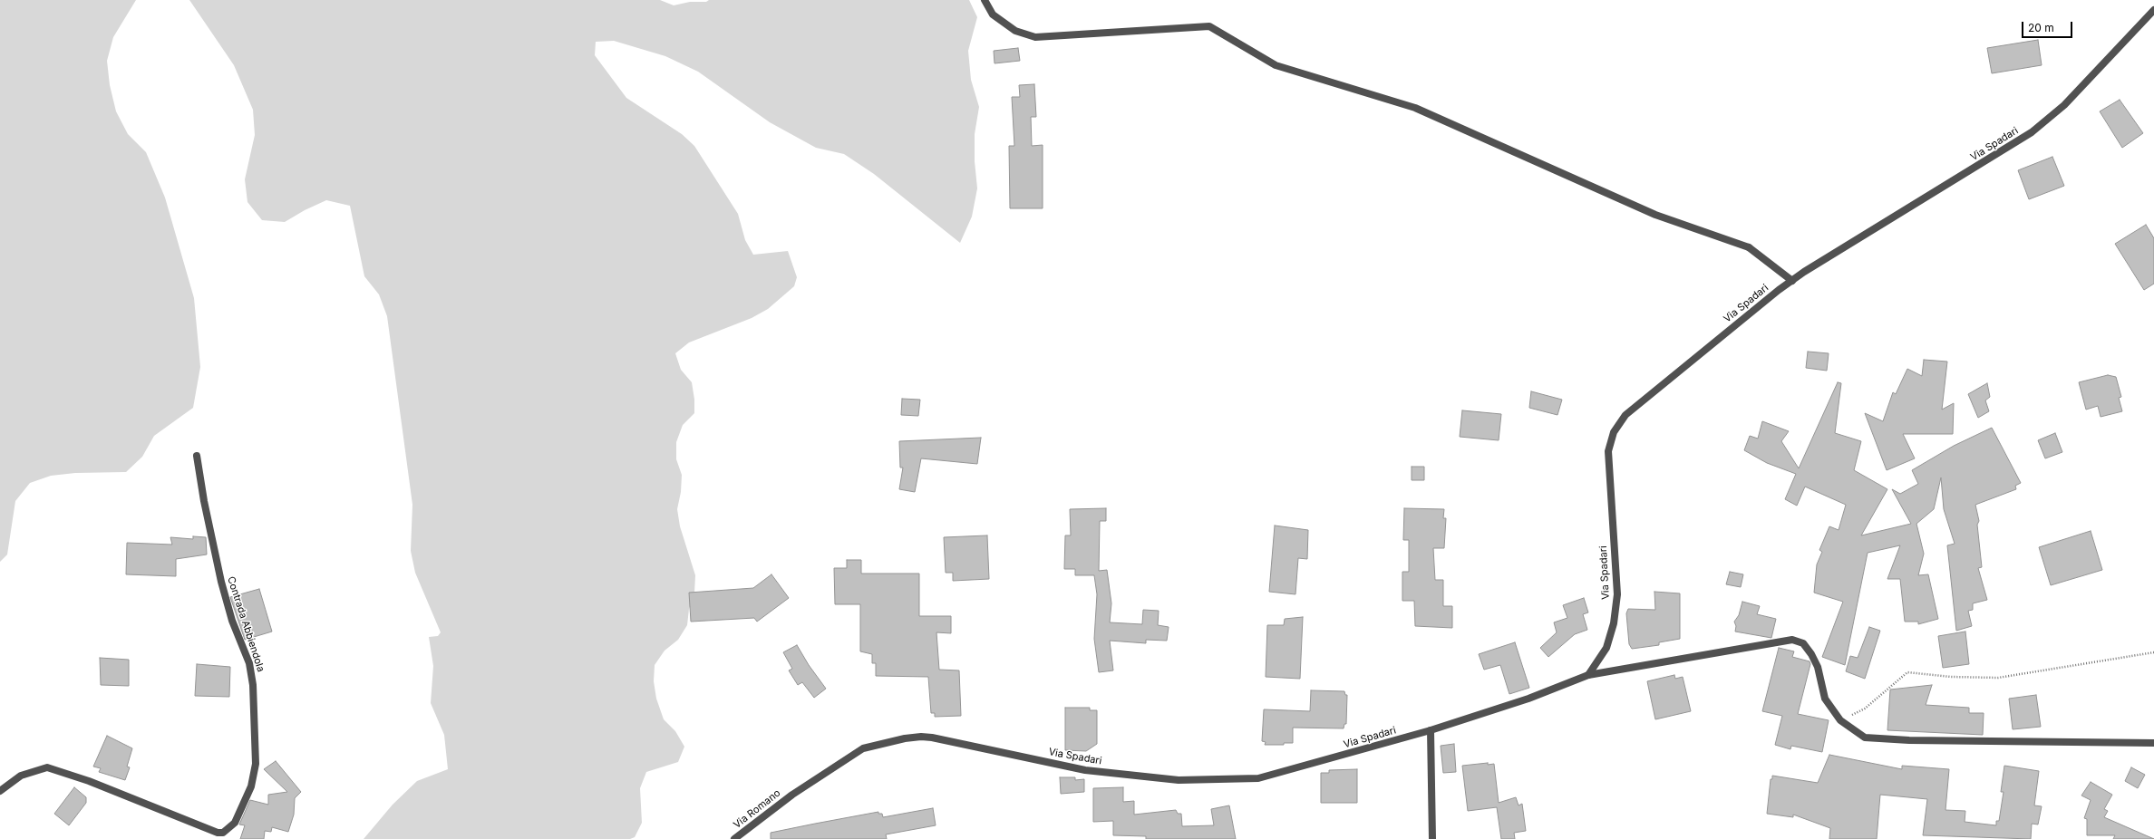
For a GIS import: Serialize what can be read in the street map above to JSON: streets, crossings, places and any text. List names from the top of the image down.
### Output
{
  "streets": {
    "street": ["Via Spadari", "Contrada Abbiendola", "Via Romano"]
  },
  "crossings": [
    ["Via Spadari", "Via Romano"]
  ],
  "scale_bar": "20 m"
}
